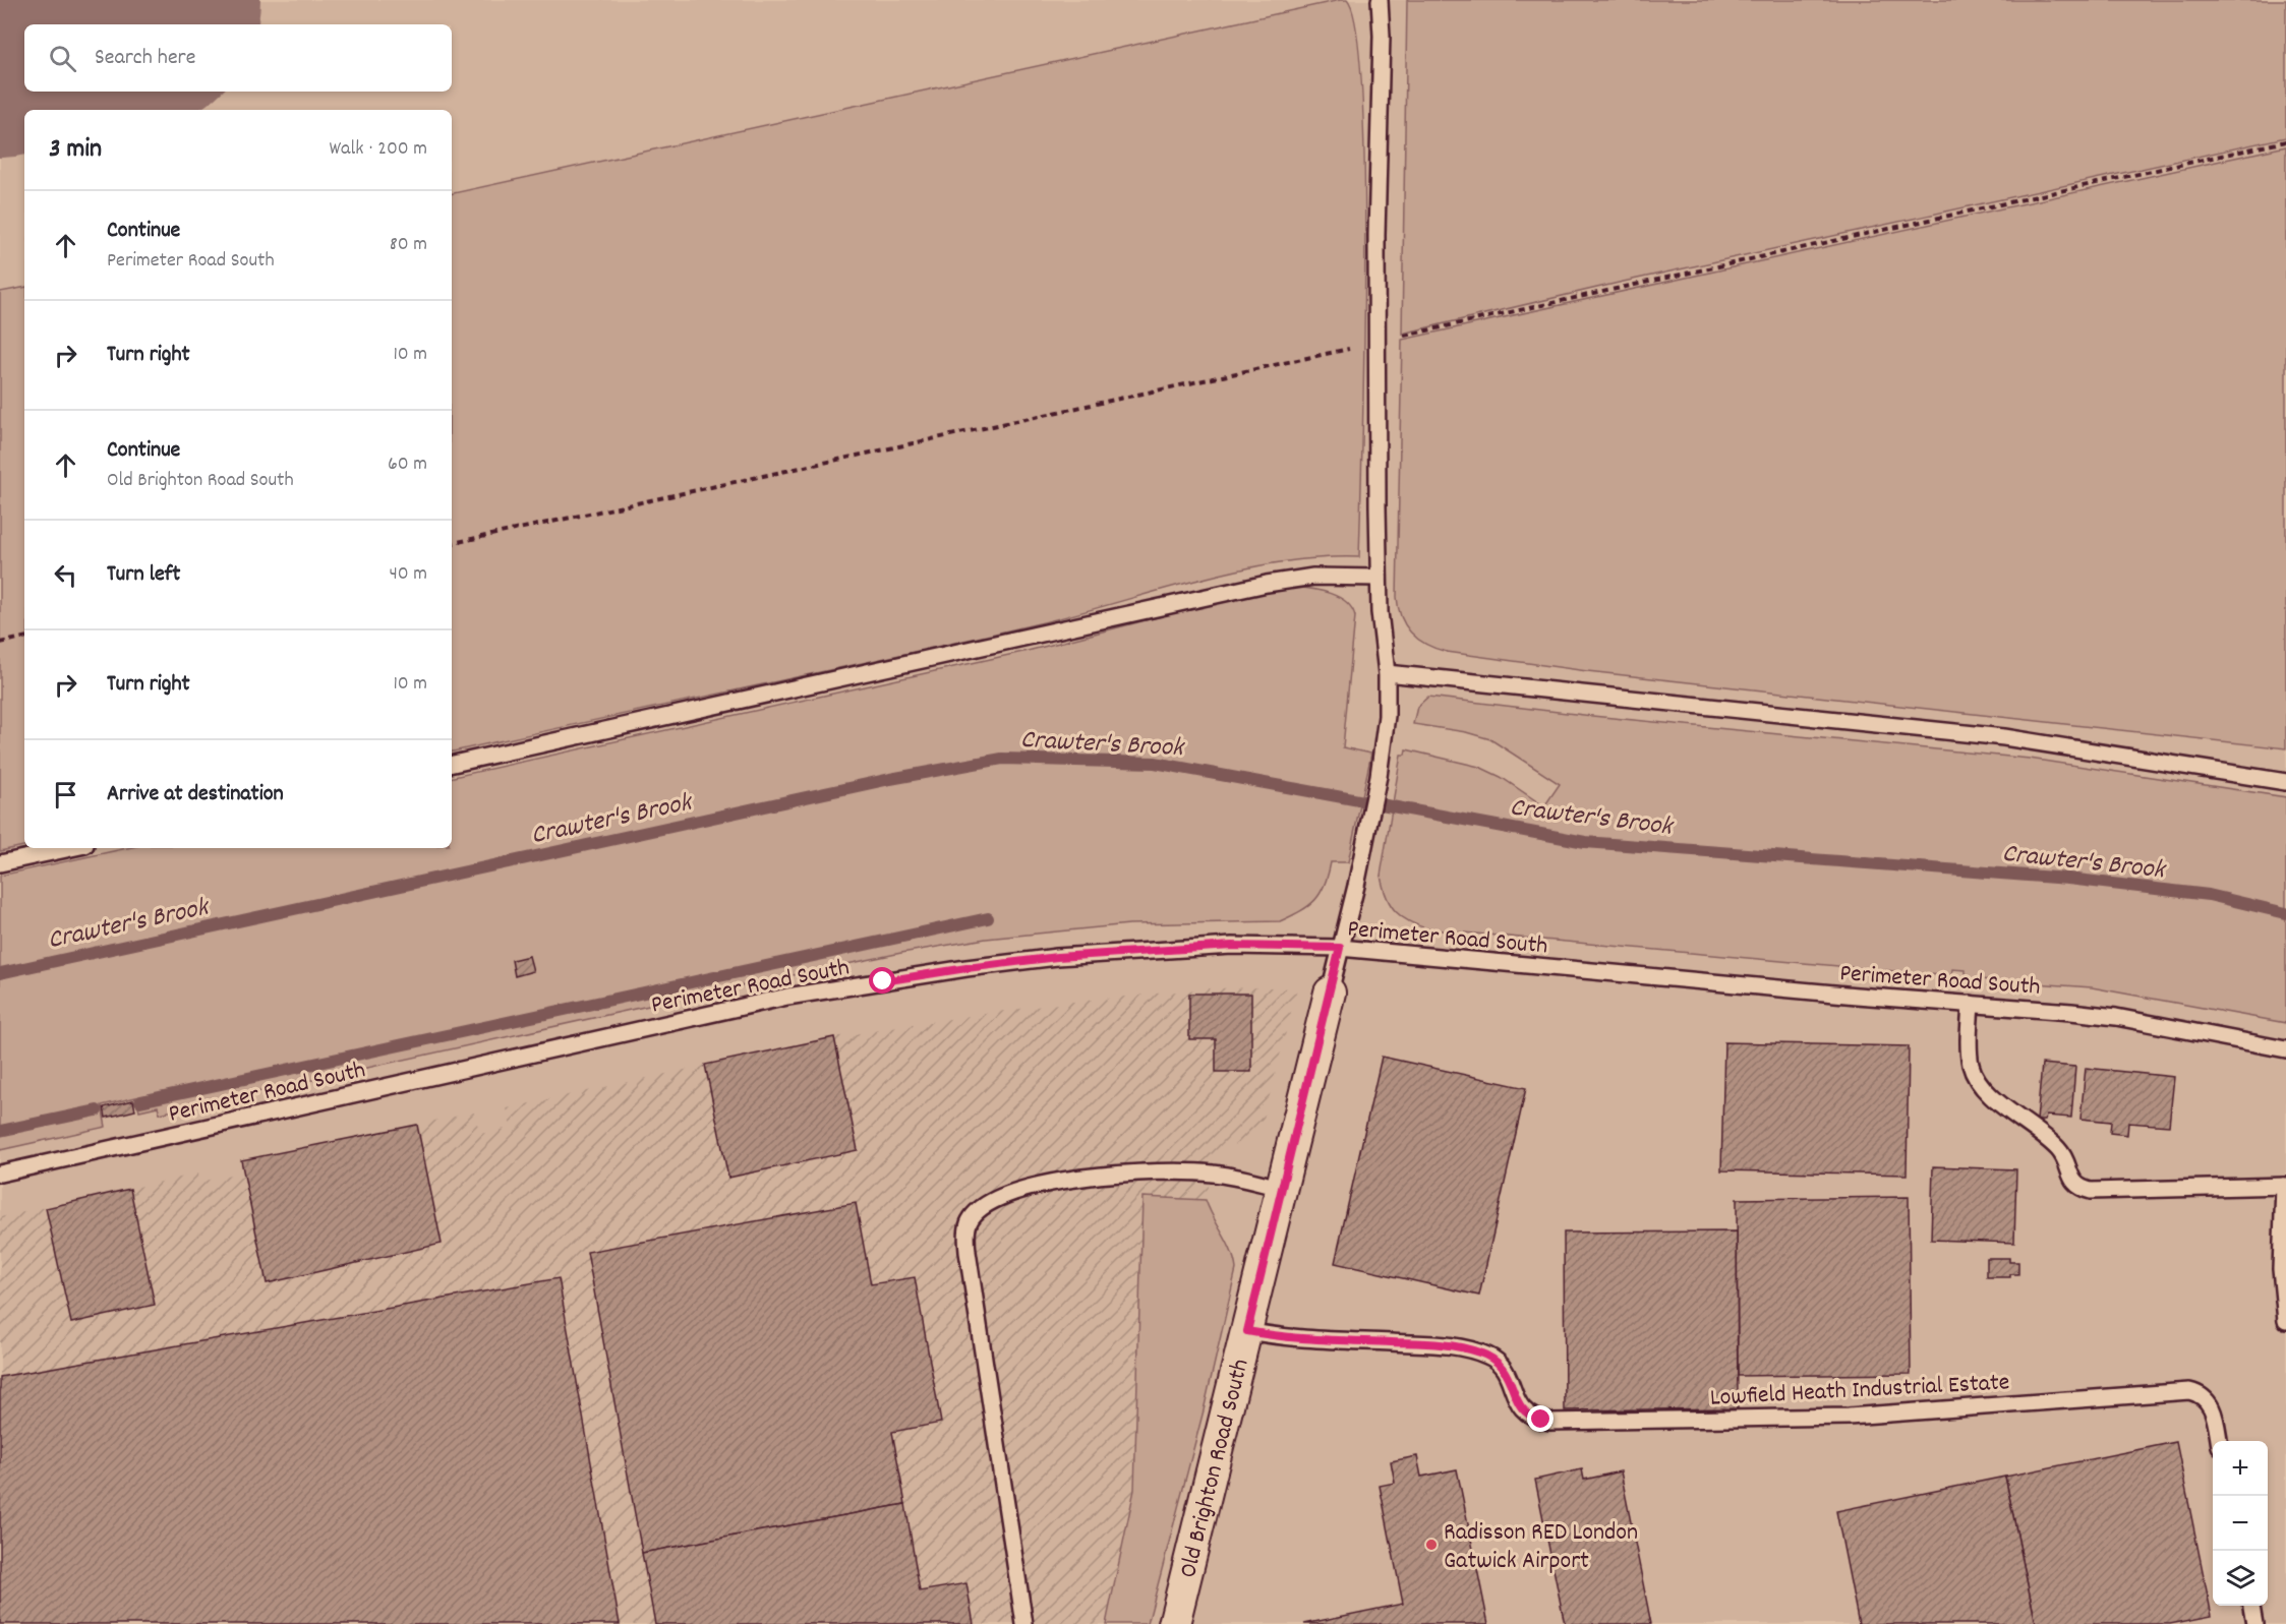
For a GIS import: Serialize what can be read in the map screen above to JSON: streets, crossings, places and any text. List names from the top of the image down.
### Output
{
  "streets": {
    "street": ["Old Brighton Road South"],
    "lane": ["Perimeter Road South", "Lowfield Heath Industrial Estate"]
  },
  "crossings": [
    ["Lowfield Heath Industrial Estate", "Old Brighton Road South"]
  ],
  "water": ["Crawter's Brook"],
  "places": ["Radisson RED London Gatwick Airport"],
  "page": {
    "search": "Search here",
    "heading": ["3 min", "Walk · 200 m"],
    "list": [
      ["Continue", "Perimeter Road South", "80 m"],
      ["Turn right", "10 m"],
      ["Continue", "Old Brighton Road South", "60 m"],
      ["Turn left", "40 m"],
      ["Turn right", "10 m"],
      "Arrive at destination"
    ],
    "map_buttons": ["+", "−"]
  }
}
